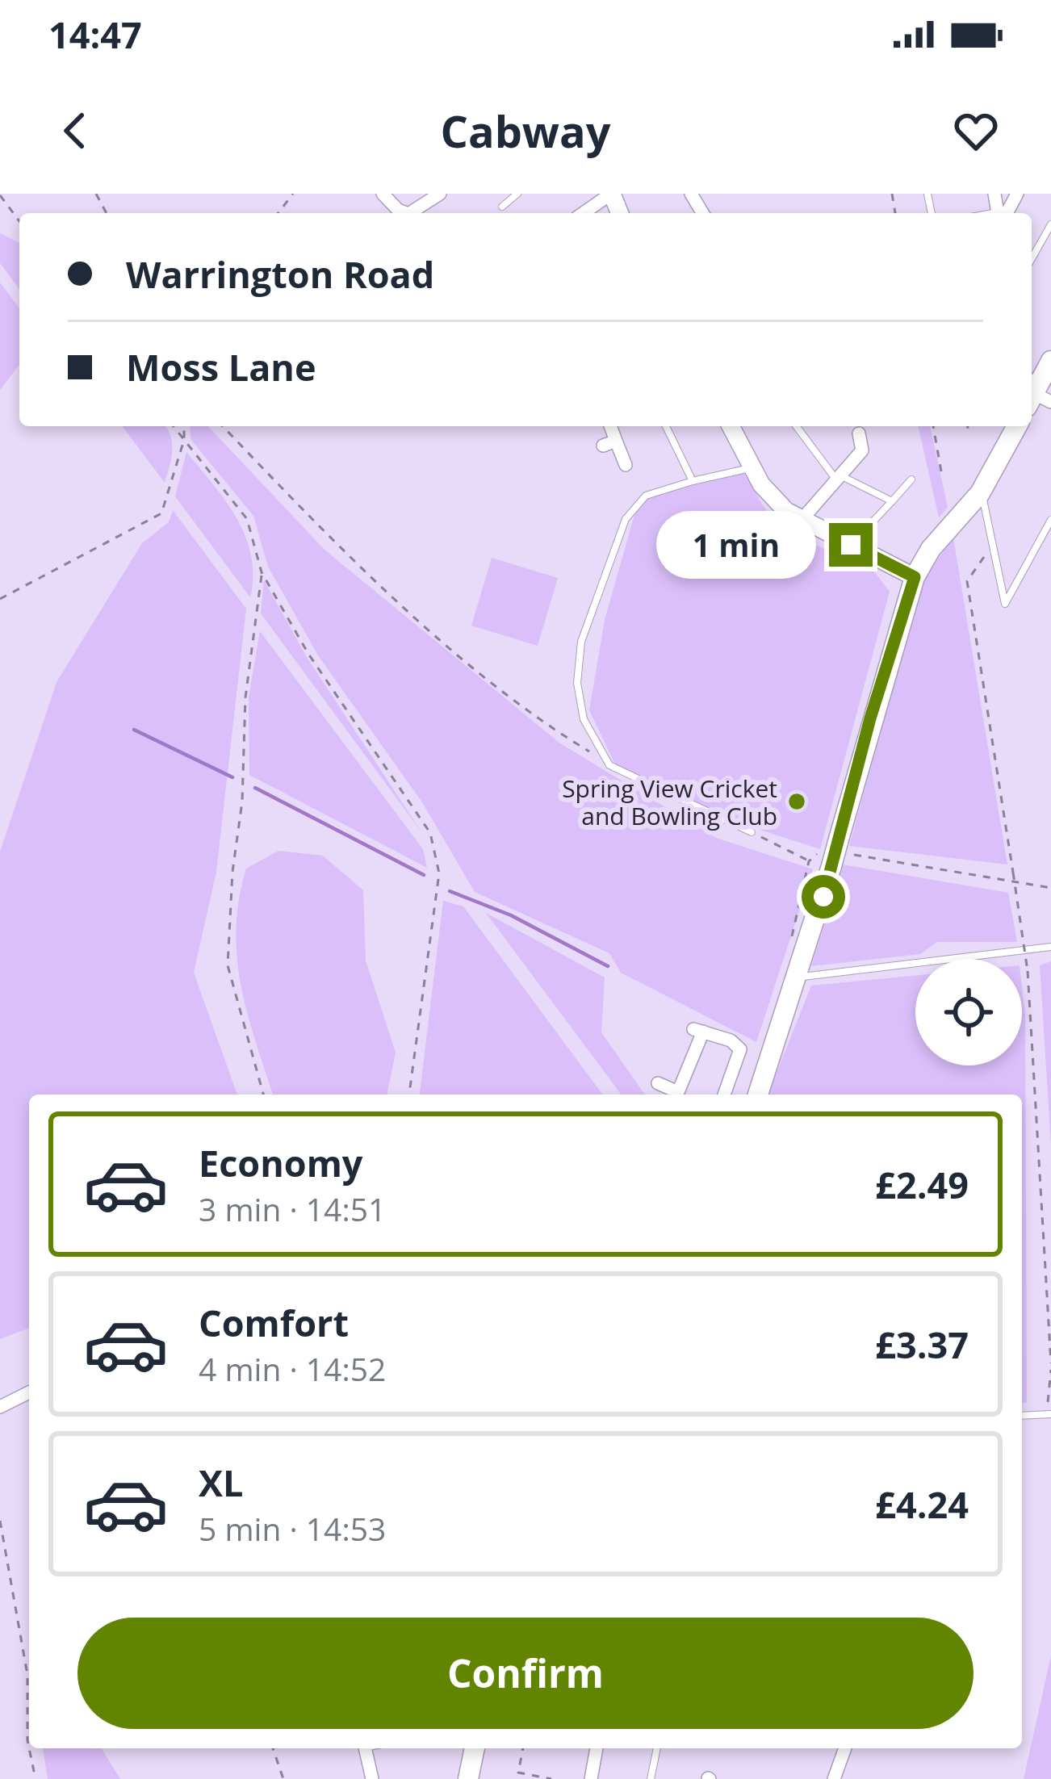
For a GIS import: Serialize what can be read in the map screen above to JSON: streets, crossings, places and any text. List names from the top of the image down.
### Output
{
  "places": ["Spring View Cricket and Bowling Club"],
  "page": {
    "status": "14:47",
    "header": "Cabway",
    "banner": ["Warrington Road", "Moss Lane"],
    "bubble": "1 min",
    "list": [
      {
        "name": "Economy",
        "note": "3 min · 14:51",
        "value": "£2.49"
      },
      {
        "name": "Comfort",
        "note": "4 min · 14:52",
        "value": "£3.37"
      },
      {
        "name": "XL",
        "note": "5 min · 14:53",
        "value": "£4.24"
      }
    ],
    "buttons": "Confirm"
  }
}
